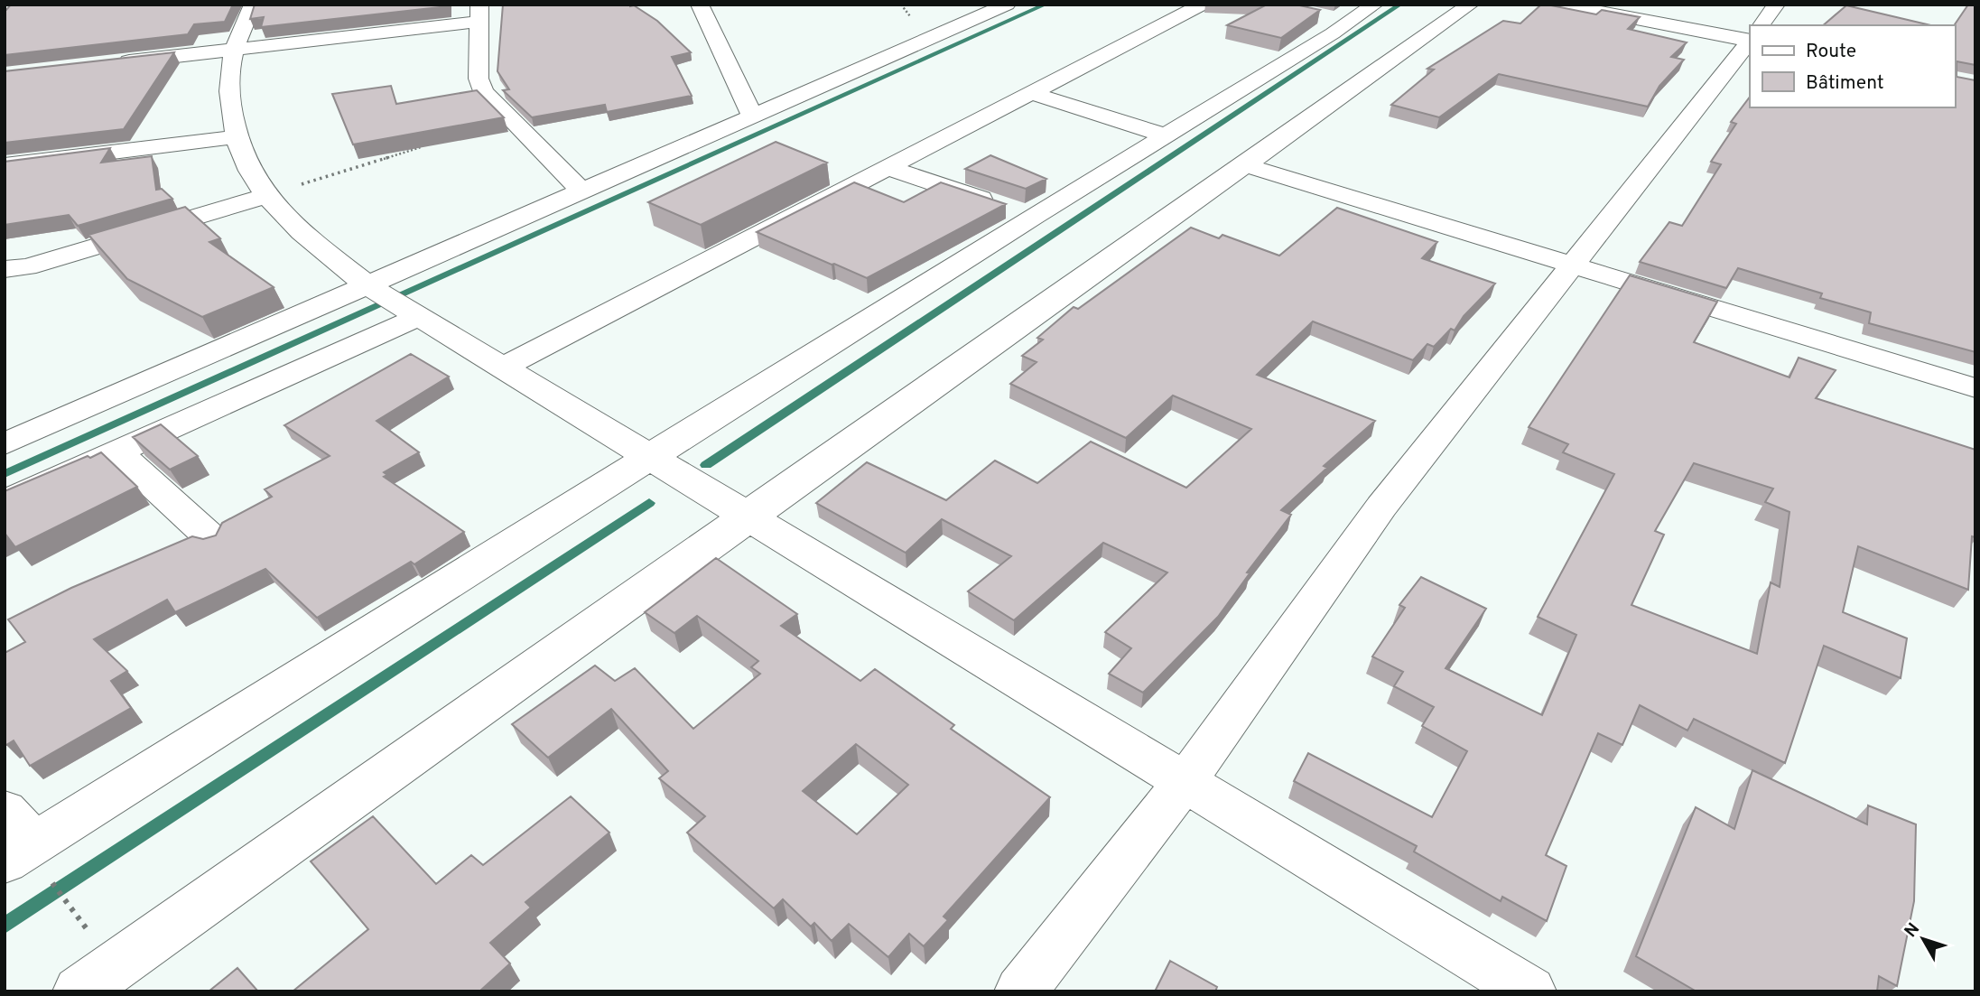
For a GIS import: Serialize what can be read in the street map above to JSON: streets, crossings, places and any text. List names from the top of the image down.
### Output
{
  "legend": ["Route", "Bâtiment"],
  "north": "top left"
}
